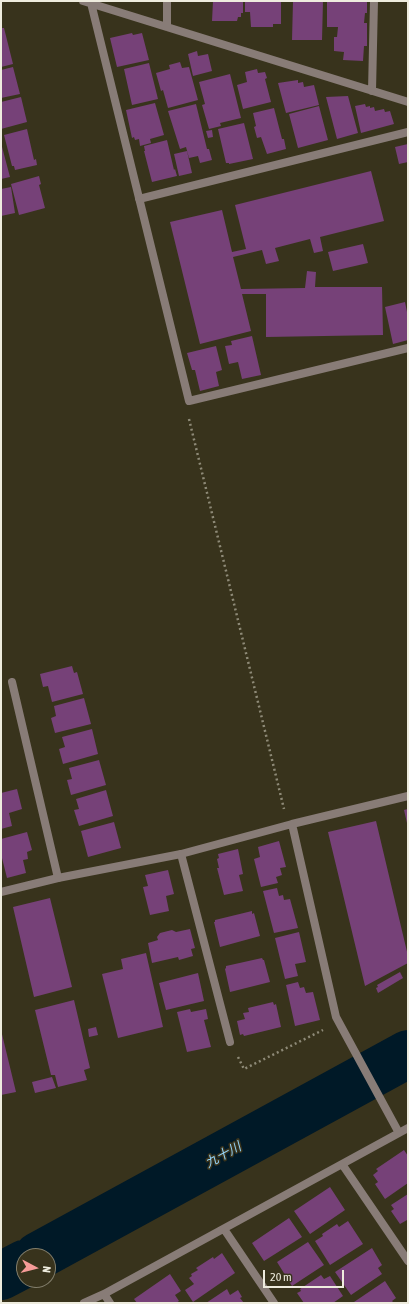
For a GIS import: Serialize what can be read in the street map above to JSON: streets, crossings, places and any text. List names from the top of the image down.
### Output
{
  "water": ["九十川"],
  "scale_bar": "20 m",
  "north": "right"
}
